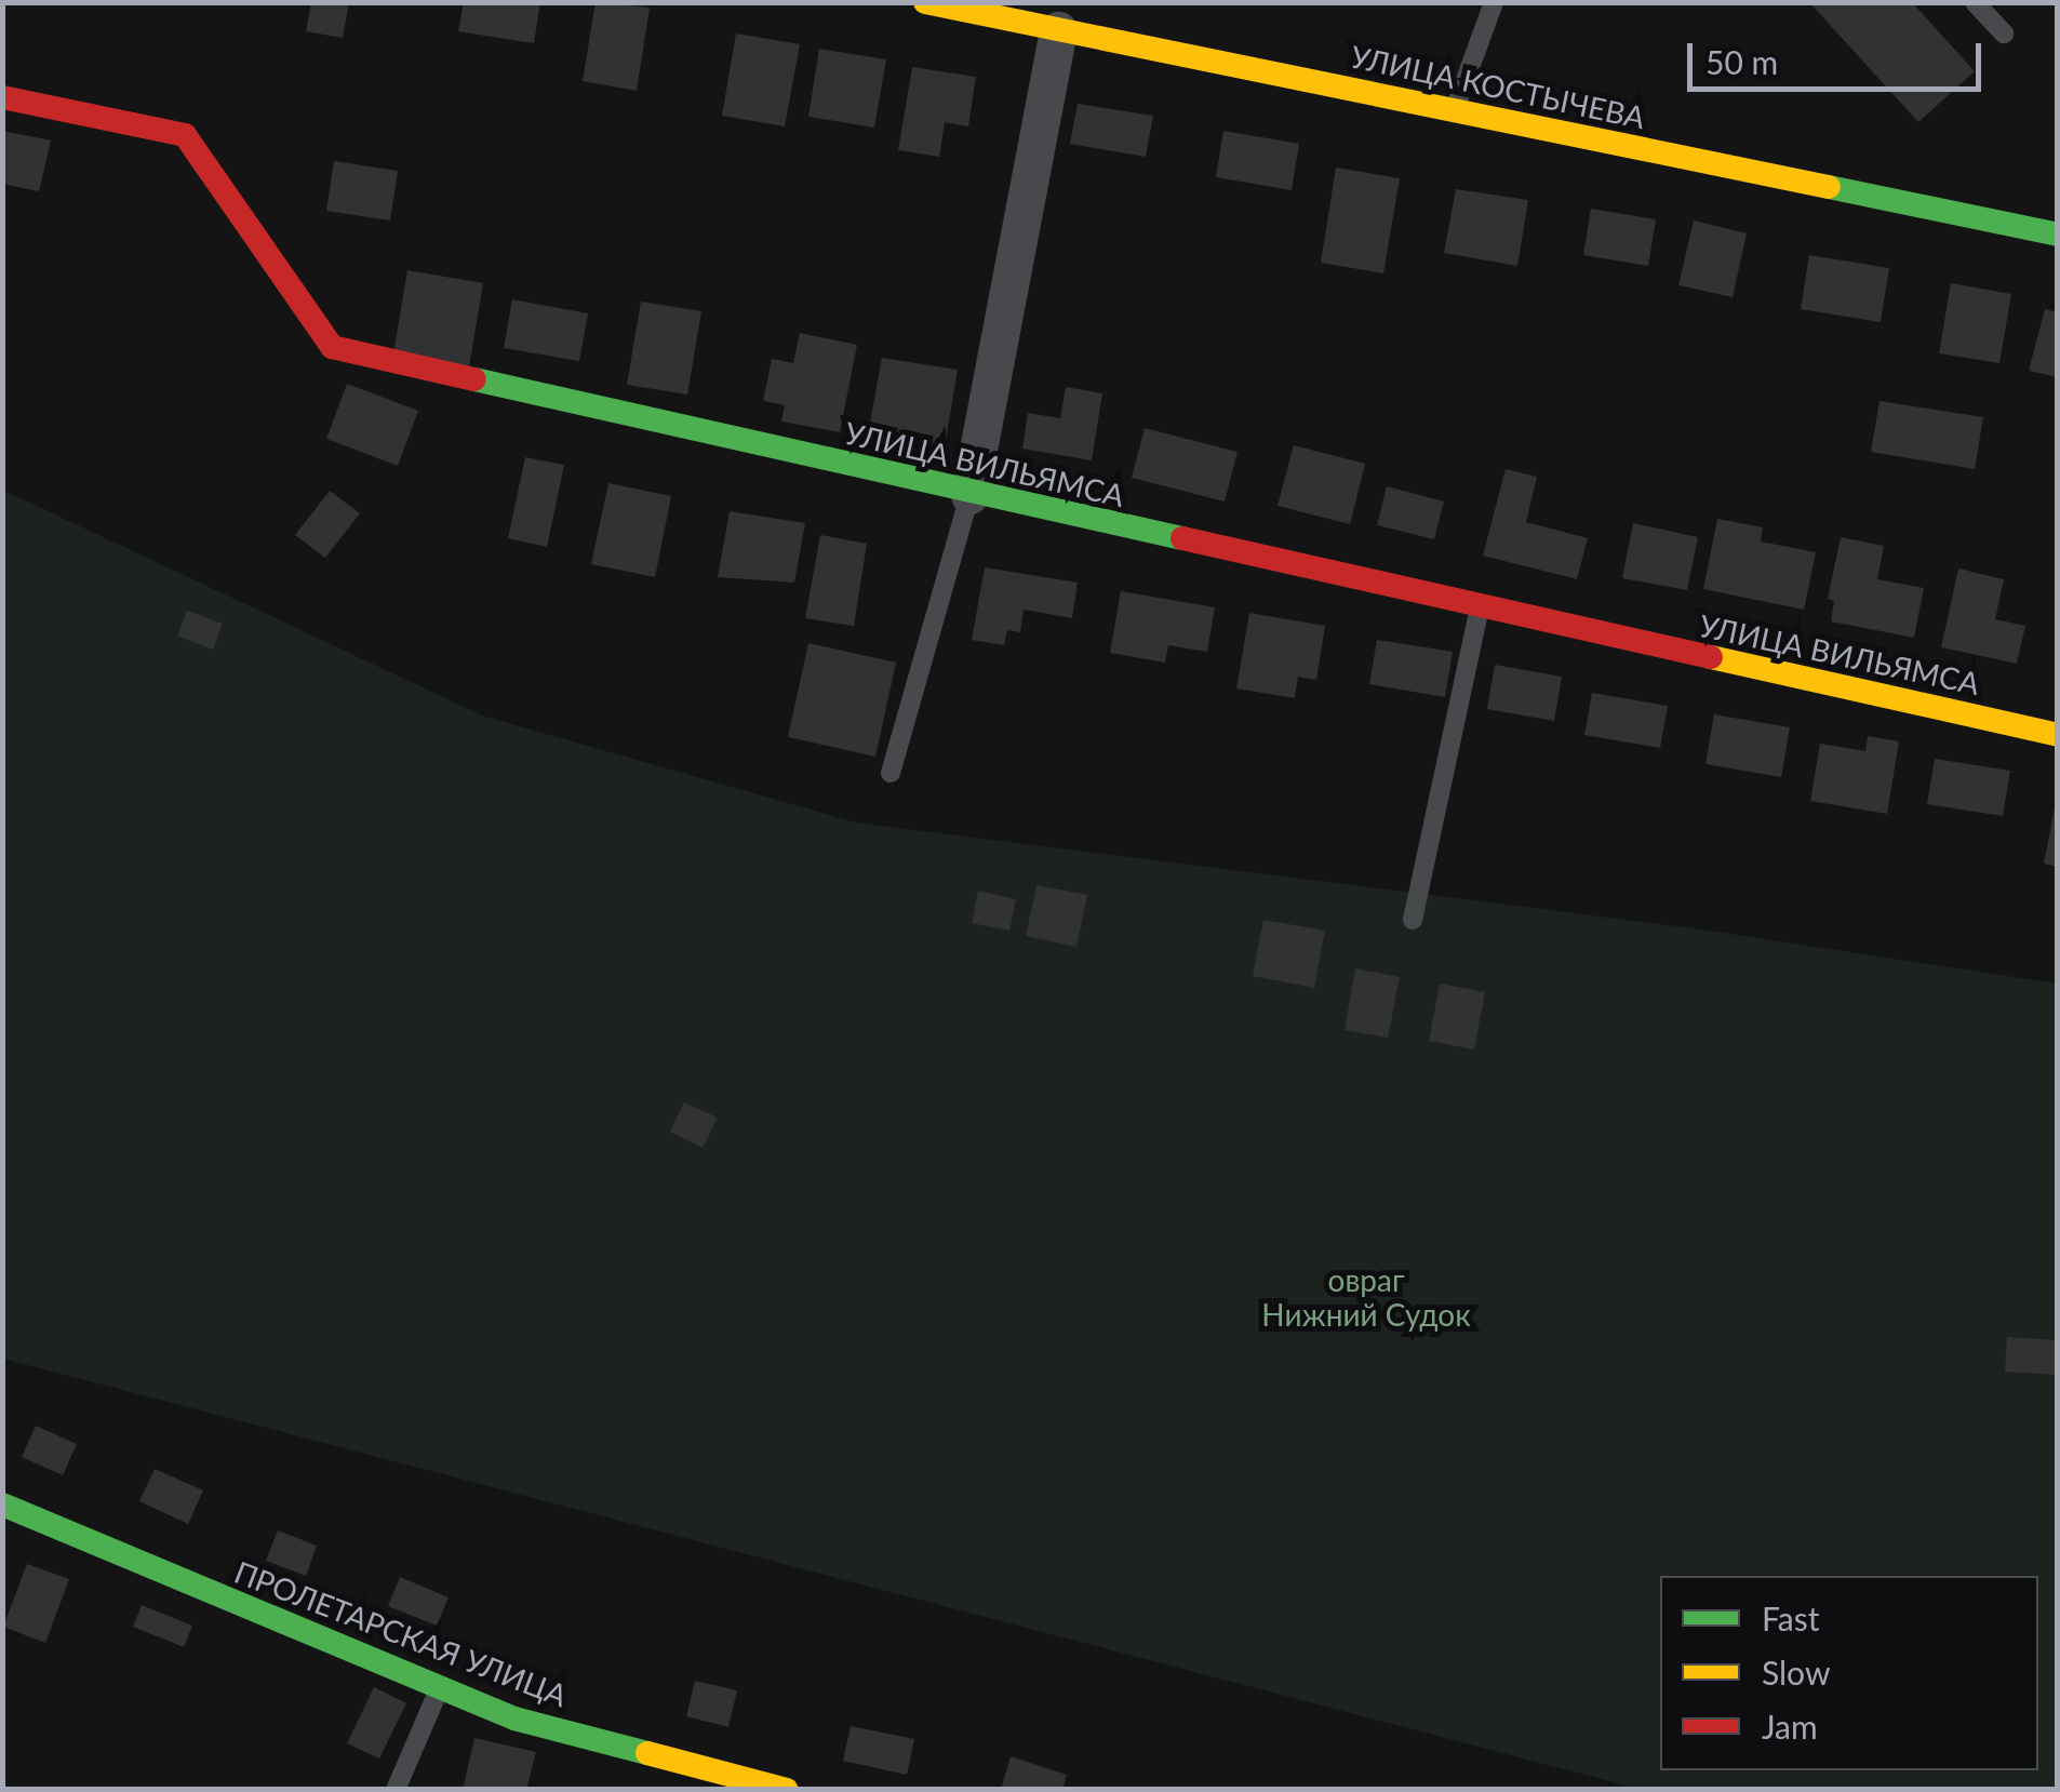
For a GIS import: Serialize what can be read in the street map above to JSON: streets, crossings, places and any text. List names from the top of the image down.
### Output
{
  "streets": {
    "street": ["УЛИЦА КОСТЫЧЕВА", "УЛИЦА ВИЛЬЯМСА", "ПРОЛЕТАРСКАЯ УЛИЦА"]
  },
  "parks": ["овраг Нижний Судок"],
  "legend": ["Fast", "Slow", "Jam"],
  "scale_bar": "50 m"
}
